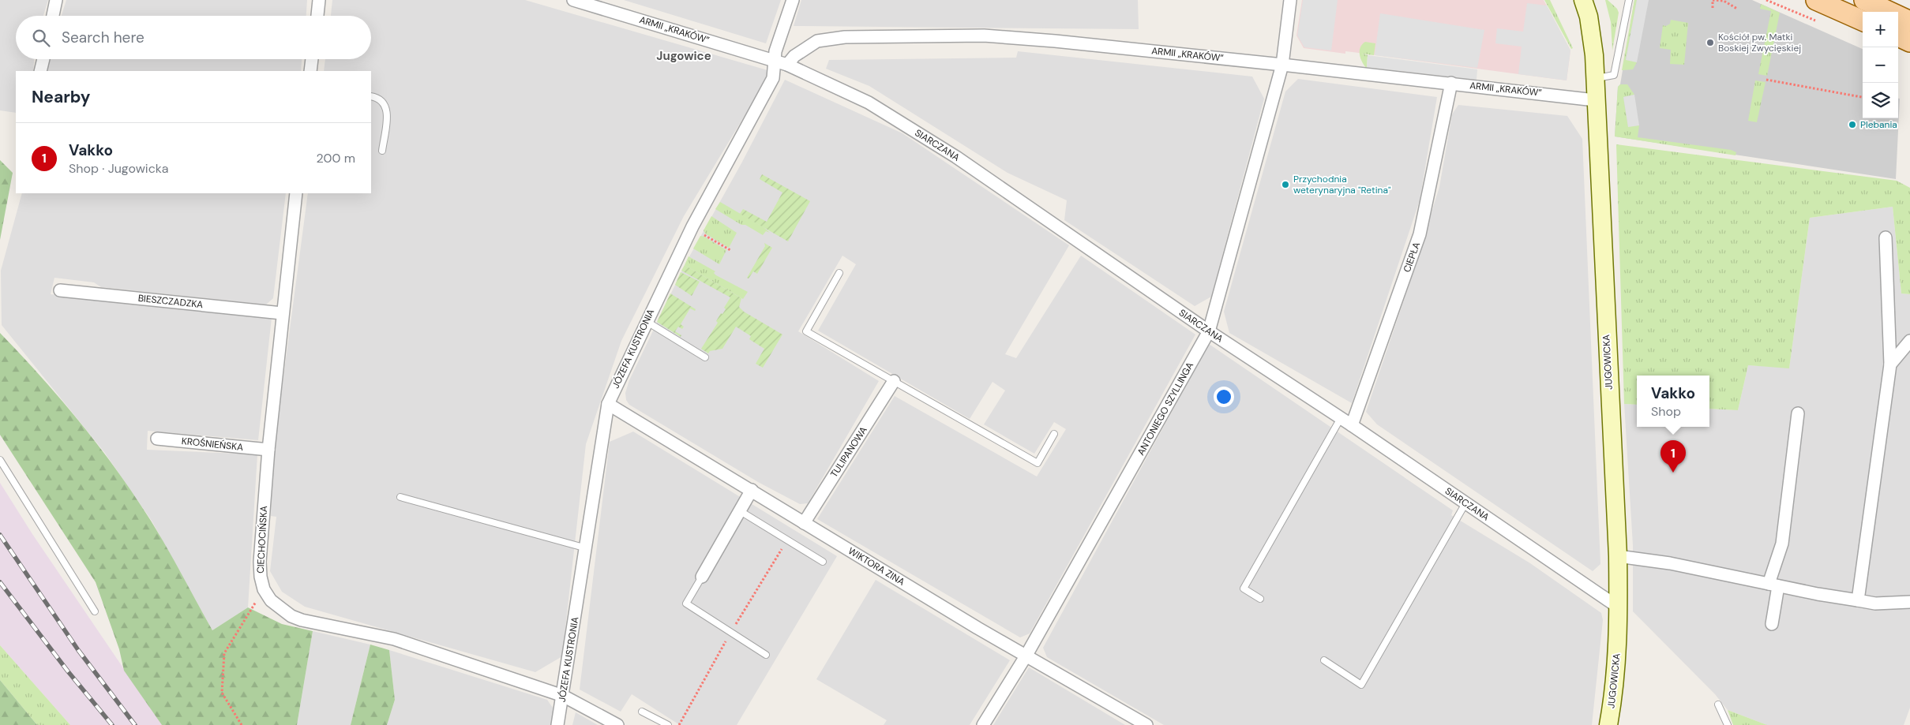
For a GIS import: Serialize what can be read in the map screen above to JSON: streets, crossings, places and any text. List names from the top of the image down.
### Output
{
  "streets": {
    "street": [
      "ARMII „KRAKÓW”",
      "SIARCZANA",
      "CIEPŁA",
      "BIESZCZADZKA",
      "JÓZEFA KUSTRONIA",
      "JUGOWICKA",
      "ANTONIEGO SZYLLINGA",
      "KROŚNIEŃSKA",
      "TULIPANOWA",
      "CIECHOCIŃSKA",
      "WIKTORA ZINA"
    ]
  },
  "crossings": [
    ["ARMII „KRAKÓW”", "SIARCZANA"],
    ["ARMII „KRAKÓW”", "CIEPŁA"],
    ["ARMII „KRAKÓW”", "JÓZEFA KUSTRONIA"],
    ["ARMII „KRAKÓW”", "JUGOWICKA"],
    ["ARMII „KRAKÓW”", "ANTONIEGO SZYLLINGA"],
    ["SIARCZANA", "CIEPŁA"],
    ["SIARCZANA", "JÓZEFA KUSTRONIA"],
    ["SIARCZANA", "JUGOWICKA"],
    ["SIARCZANA", "ANTONIEGO SZYLLINGA"],
    ["BIESZCZADZKA", "CIECHOCIŃSKA"],
    ["JÓZEFA KUSTRONIA", "CIECHOCIŃSKA"],
    ["JÓZEFA KUSTRONIA", "WIKTORA ZINA"],
    ["ANTONIEGO SZYLLINGA", "WIKTORA ZINA"],
    ["KROŚNIEŃSKA", "CIECHOCIŃSKA"],
    ["TULIPANOWA", "WIKTORA ZINA"]
  ],
  "districts": ["Jugowice"],
  "places": ["Kościół pw. Matki Boskiej Zwycięskiej", "Plebania", "Przychodnia weterynaryjna \"Retina\""],
  "page": {
    "map_buttons": ["+", "−"],
    "search": "Search here",
    "heading": "Nearby",
    "list": [
      {
        "mark": "1",
        "name": "Vakko",
        "note": "Shop · Jugowicka",
        "value": "200 m"
      }
    ],
    "popup": ["Vakko", "Shop"],
    "pins": "1"
  }
}
